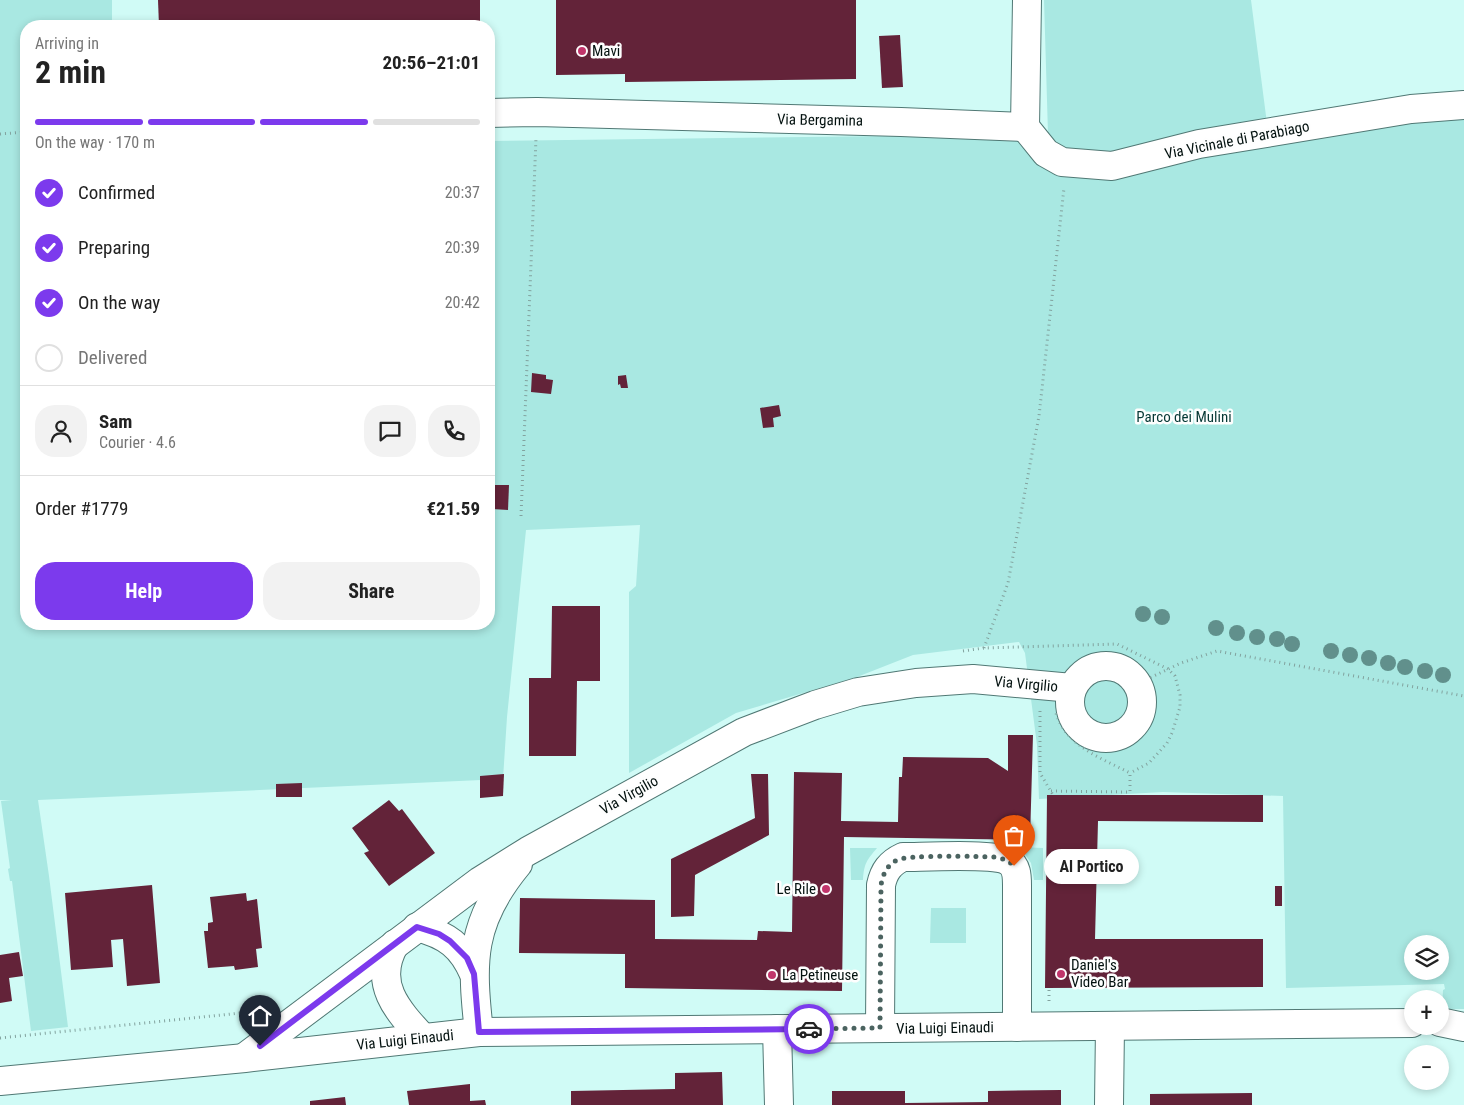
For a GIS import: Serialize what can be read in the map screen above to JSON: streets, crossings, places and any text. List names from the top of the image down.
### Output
{
  "streets": {
    "street": [
      "Via Bergamina",
      "Via Vicinale di Parabiago",
      "Via Virgilio",
      "Via Luigi Einaudi"
    ]
  },
  "crossings": [
    ["Via Bergamina", "Via Vicinale di Parabiago"],
    ["Via Virgilio", "Via Luigi Einaudi"]
  ],
  "parks": ["Parco dei Mulini"],
  "places": [
    "Mavi",
    "Al Portico",
    "Le Rile",
    "Daniel's Video Bar",
    "La Petineuse"
  ],
  "page": {
    "heading": ["2 min", "Arriving in", "20:56–21:01"],
    "panel": [
      "Sam",
      "Courier · 4.6",
      "Order #1779",
      "€21.59"
    ],
    "bar": "On the way · 170 m",
    "list": [
      ["Confirmed", "20:37"],
      ["Preparing", "20:39"],
      ["On the way", "20:42"],
      "Delivered"
    ],
    "buttons": ["Help", "Share"],
    "bubble": "Al Portico",
    "map_buttons": ["+", "−"]
  }
}
